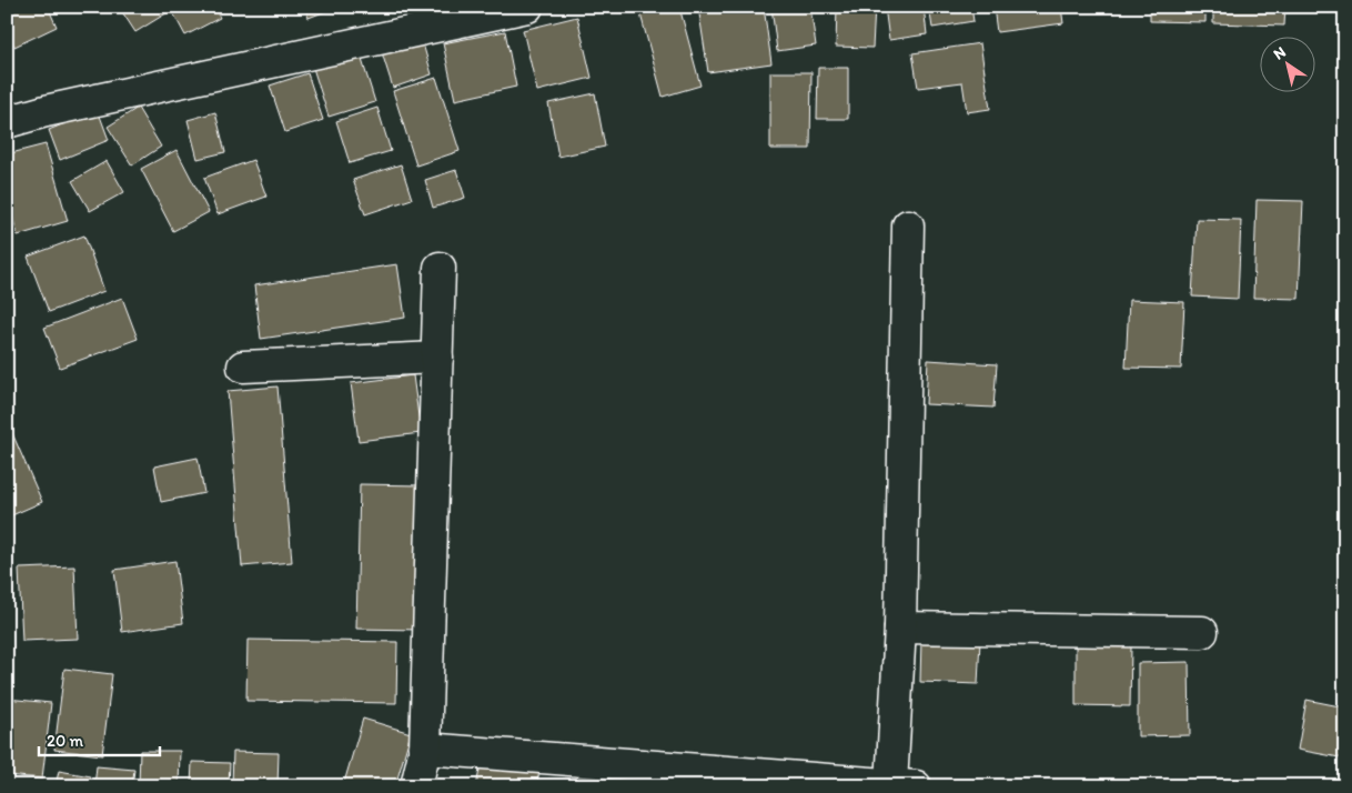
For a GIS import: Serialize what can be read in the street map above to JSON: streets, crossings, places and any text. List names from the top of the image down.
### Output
{
  "scale_bar": "20 m",
  "north": "top left"
}
